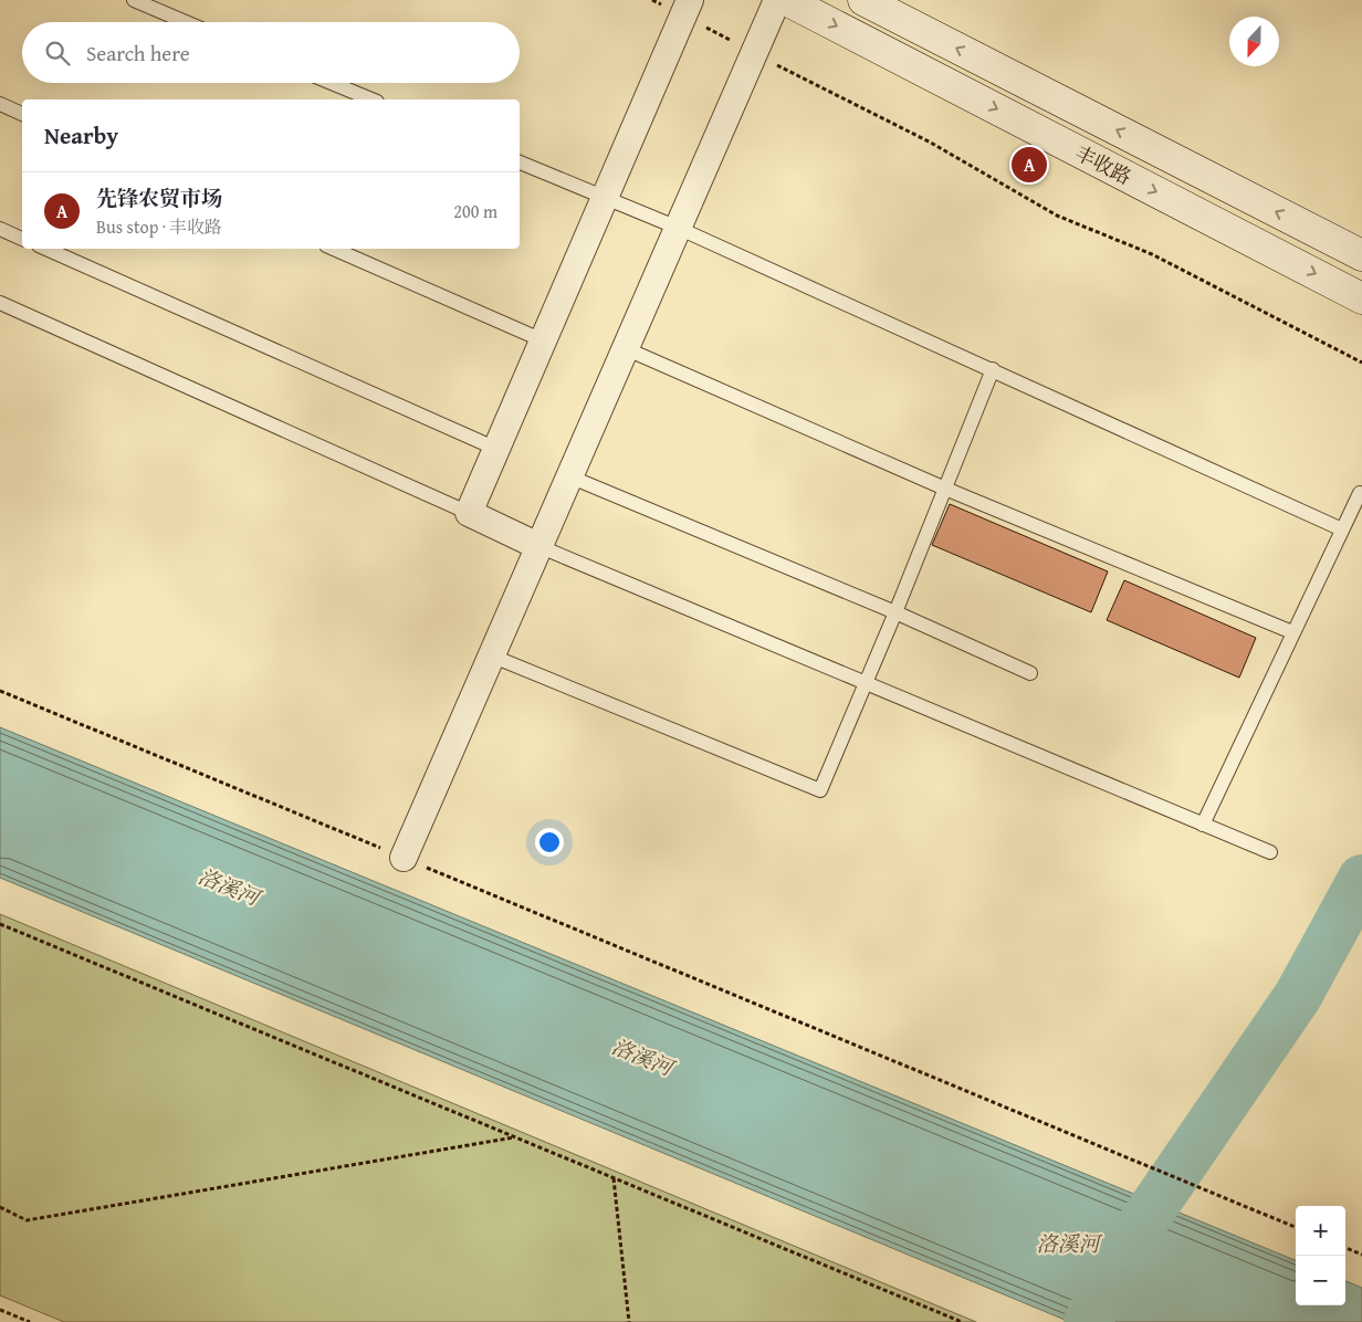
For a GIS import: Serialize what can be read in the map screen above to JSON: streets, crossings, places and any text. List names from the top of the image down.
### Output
{
  "streets": {
    "main road": ["丰收路"]
  },
  "water": ["洛溪河"],
  "north": "bottom",
  "page": {
    "search": "Search here",
    "heading": "Nearby",
    "pins": "A",
    "list": [
      {
        "mark": "A",
        "name": "先锋农贸市场",
        "note": "Bus stop · 丰收路",
        "value": "200 m"
      }
    ],
    "map_buttons": ["+", "−"]
  }
}
